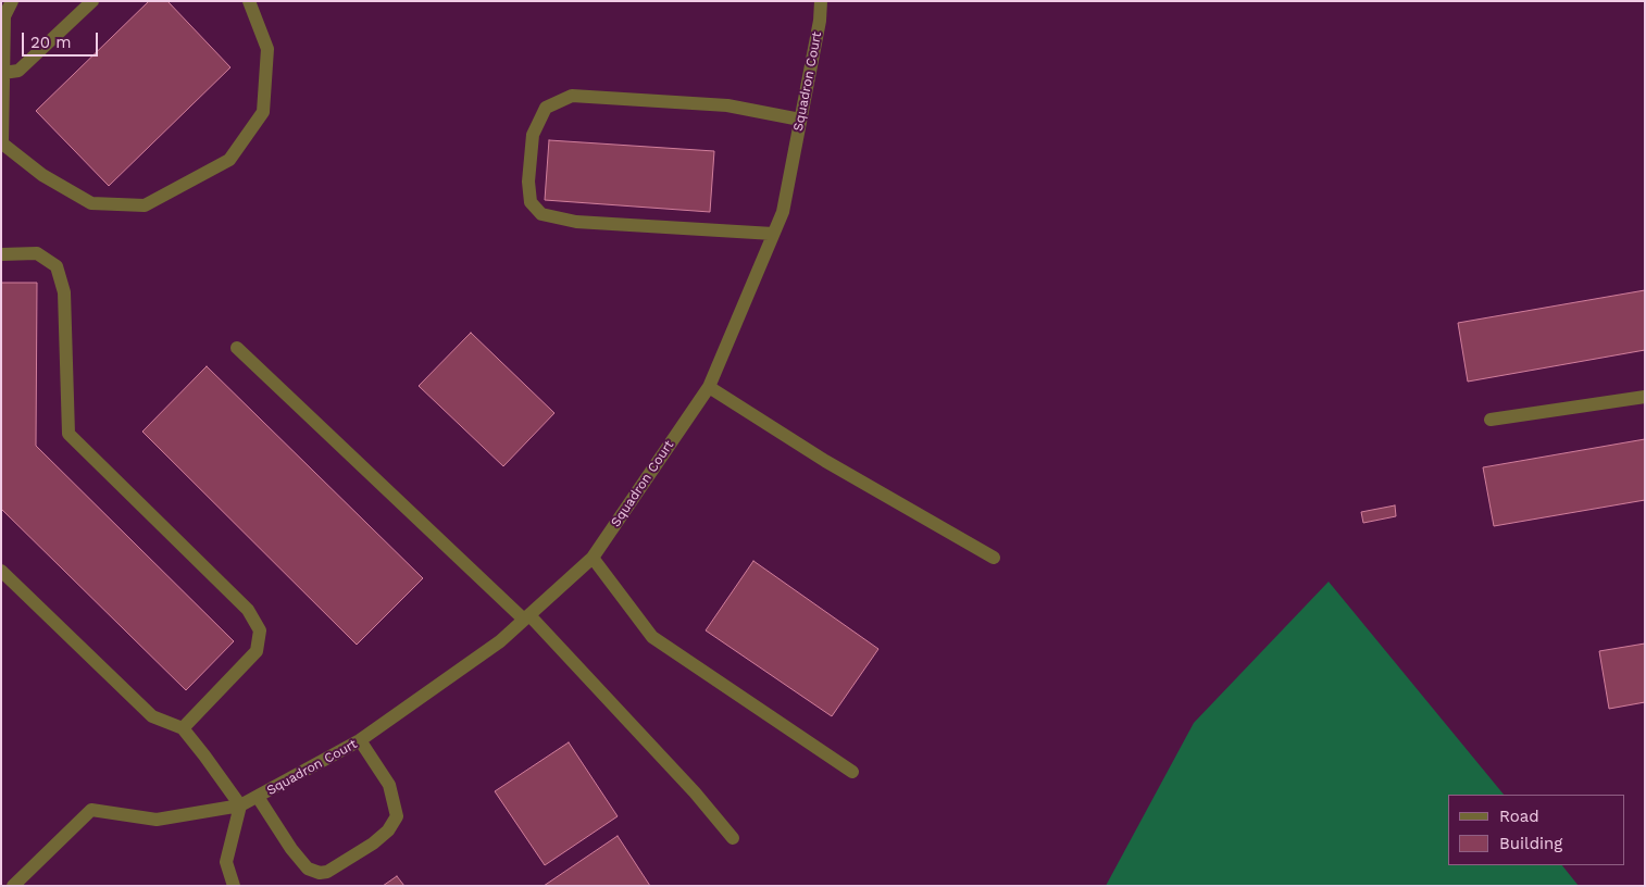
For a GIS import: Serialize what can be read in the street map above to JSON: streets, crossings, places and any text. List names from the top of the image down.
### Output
{
  "streets": {
    "street": ["Squadron Court"]
  },
  "legend": ["Road", "Building"],
  "scale_bar": "20 m"
}
